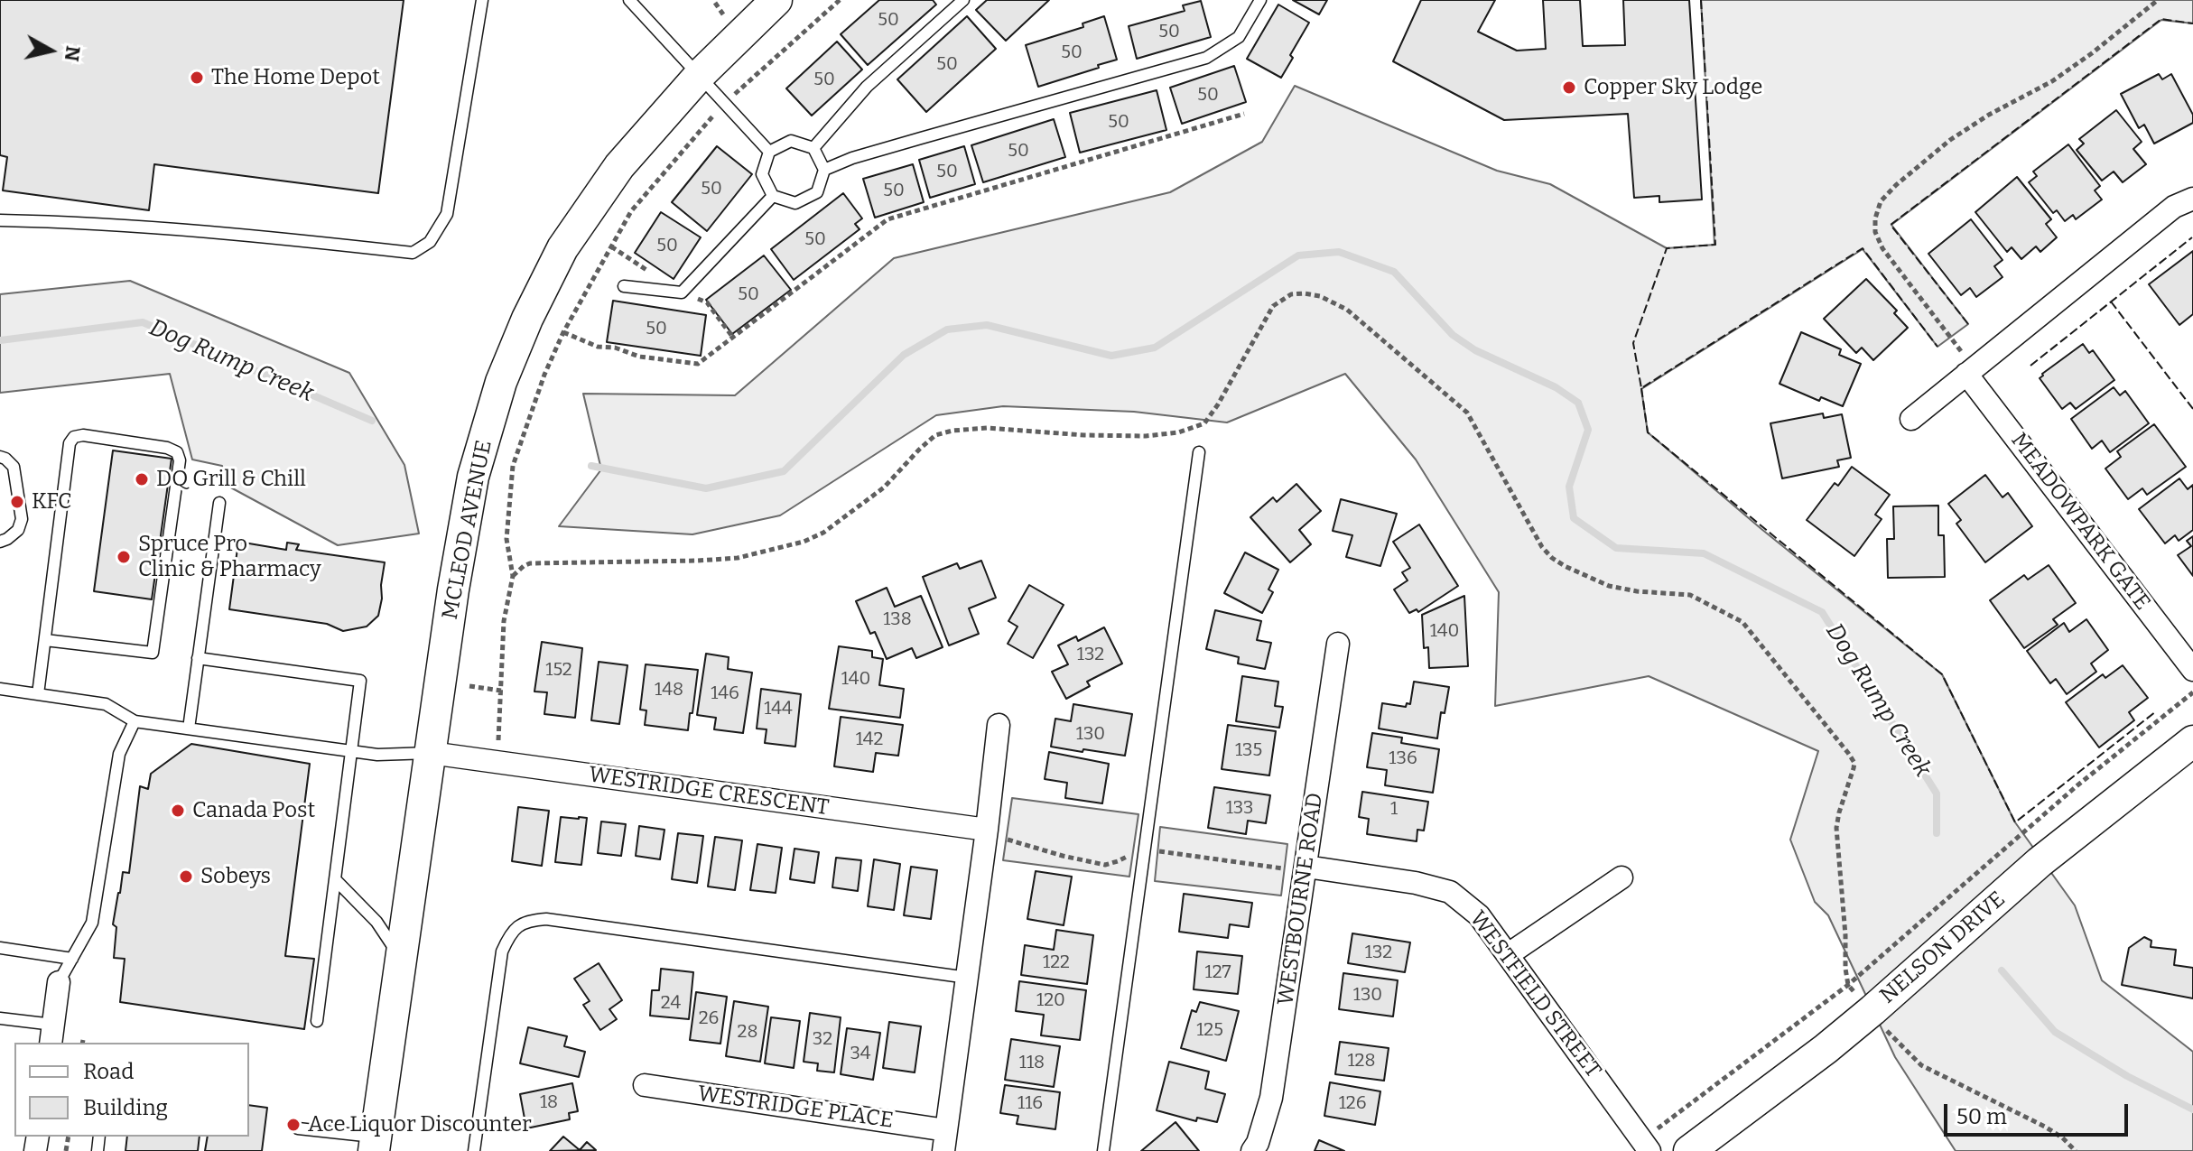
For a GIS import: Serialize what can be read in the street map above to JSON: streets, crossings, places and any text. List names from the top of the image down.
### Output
{
  "streets": {
    "street": [
      "MEADOWPARK GATE",
      "MCLEOD AVENUE",
      "WESTRIDGE CRESCENT",
      "WESTBOURNE ROAD",
      "NELSON DRIVE",
      "WESTFIELD STREET",
      "WESTRIDGE PLACE"
    ]
  },
  "crossings": [
    ["MCLEOD AVENUE", "WESTRIDGE CRESCENT"],
    ["WESTBOURNE ROAD", "WESTFIELD STREET"]
  ],
  "water": ["Dog Rump Creek"],
  "places": [
    "The Home Depot",
    "Copper Sky Lodge",
    "DQ Grill & Chill",
    "KFC",
    "Spruce Pro Clinic & Pharmacy",
    "Canada Post",
    "Sobeys",
    "Ace Liquor Discounter"
  ],
  "house_numbers": [
    "50",
    "50",
    "50",
    "50",
    "50",
    "50",
    "50",
    "50",
    "50",
    "50",
    "50",
    "50",
    "50",
    "50",
    "50",
    "138",
    "140",
    "132",
    "152",
    "140",
    "148",
    "146",
    "144",
    "130",
    "142",
    "135",
    "136",
    "133",
    "1",
    "132",
    "122",
    "127",
    "130",
    "120",
    "24",
    "26",
    "125",
    "28",
    "32",
    "34",
    "128",
    "118",
    "18",
    "116",
    "126"
  ],
  "legend": ["Road", "Building"],
  "scale_bar": "50 m",
  "north": "right"
}
